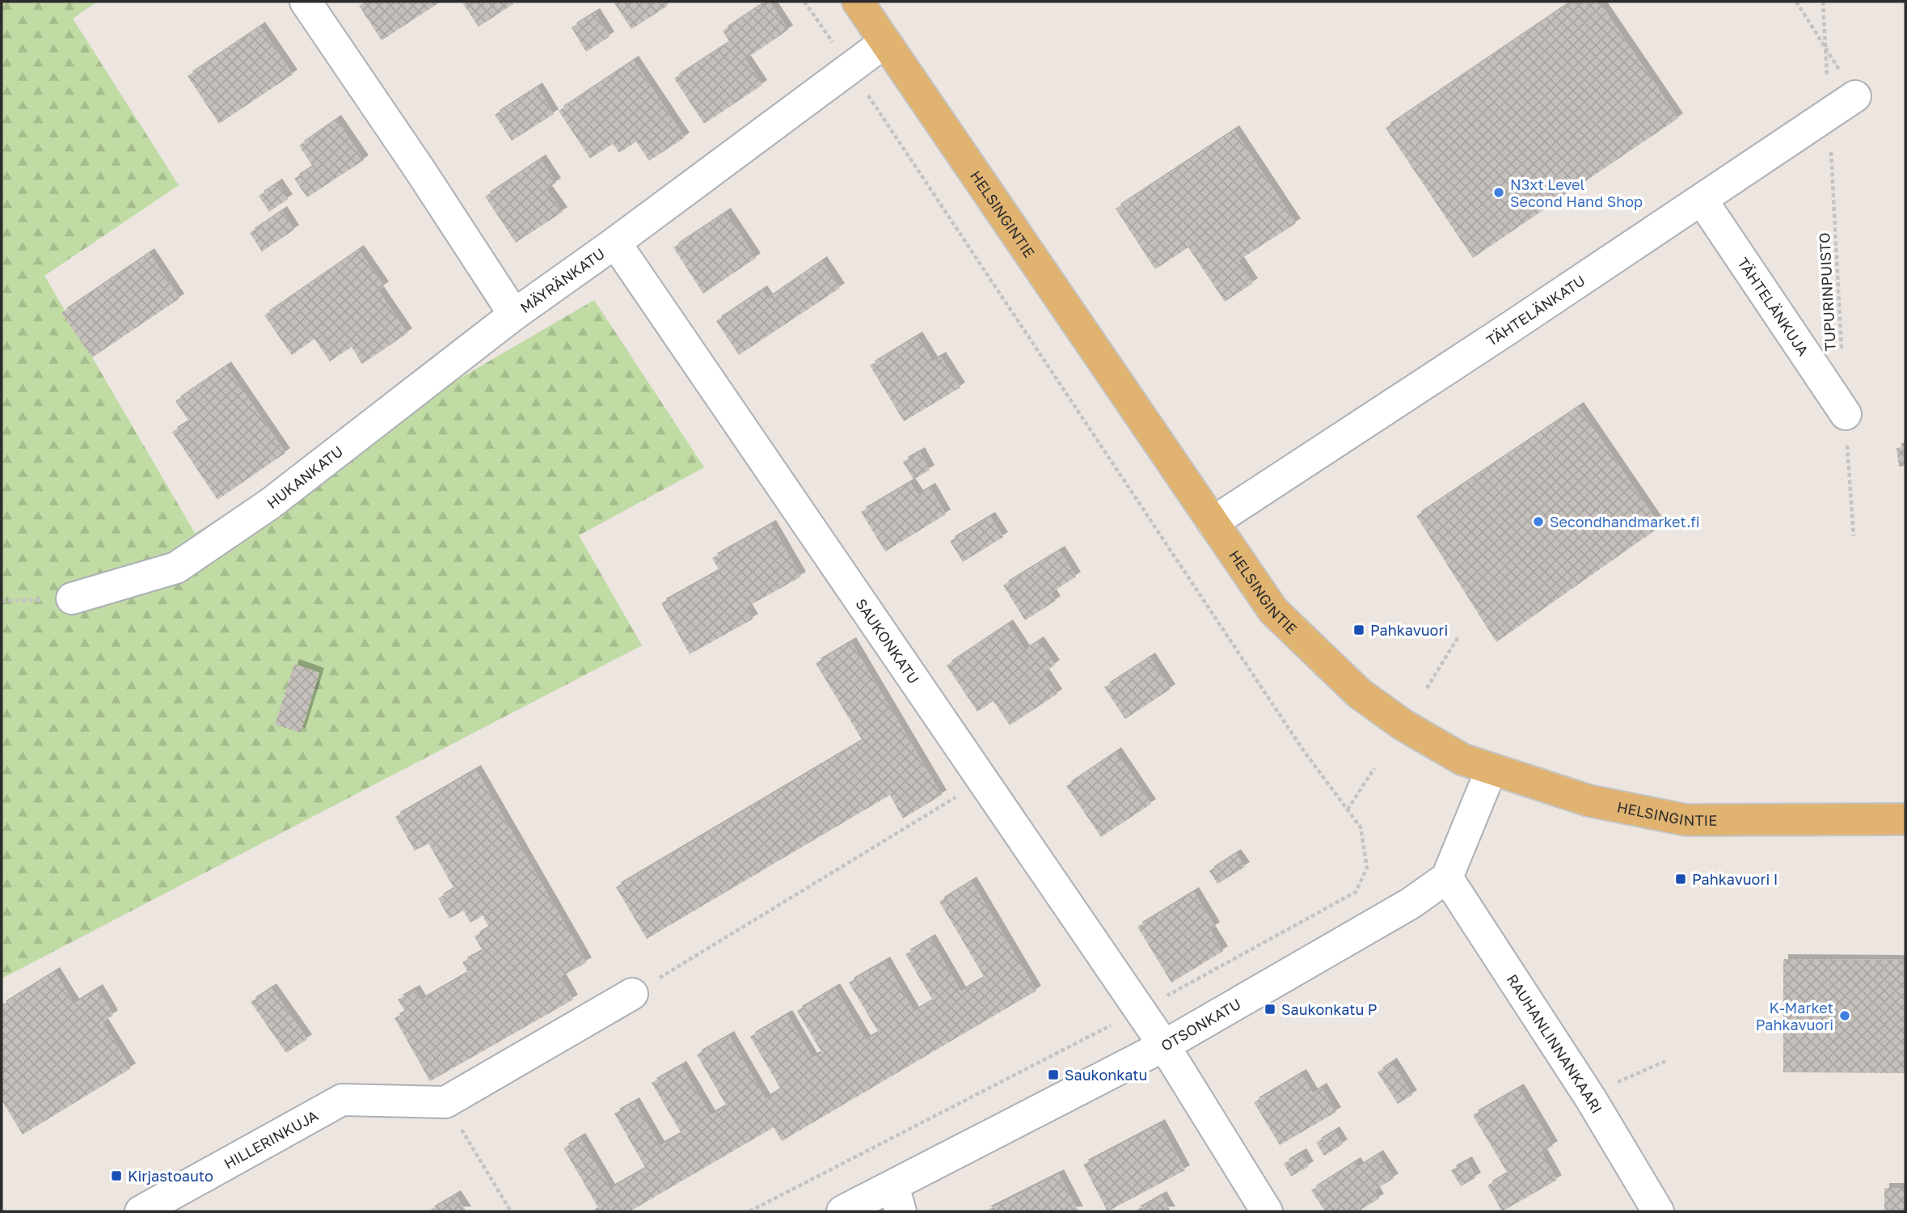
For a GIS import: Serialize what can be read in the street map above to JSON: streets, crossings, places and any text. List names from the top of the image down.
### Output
{
  "streets": {
    "main road": ["HELSINGINTIE"],
    "street": [
      "MÄYRÄNKATU",
      "TÄHTELÄNKUJA",
      "TÄHTELÄNKATU",
      "HUKANKATU",
      "SAUKONKATU",
      "OTSONKATU",
      "RAUHANLINNANKAARI",
      "HILLERINKUJA"
    ],
    "path": ["TUPURINPUISTO"]
  },
  "crossings": [
    ["HELSINGINTIE", "MÄYRÄNKATU"],
    ["HELSINGINTIE", "TÄHTELÄNKATU"],
    ["MÄYRÄNKATU", "HUKANKATU"],
    ["MÄYRÄNKATU", "SAUKONKATU"],
    ["TUPURINPUISTO", "TÄHTELÄNKATU"],
    ["TÄHTELÄNKUJA", "TÄHTELÄNKATU"],
    ["SAUKONKATU", "OTSONKATU"],
    ["OTSONKATU", "RAUHANLINNANKAARI"]
  ],
  "places": {
    "other": ["N3xt Level Second Hand Shop", "Secondhandmarket.fi", "K-Market Pahkavuori"],
    "transit": [
      "Pahkavuori",
      "Pahkavuori I",
      "Saukonkatu P",
      "Saukonkatu",
      "Kirjastoauto"
    ]
  }
}
